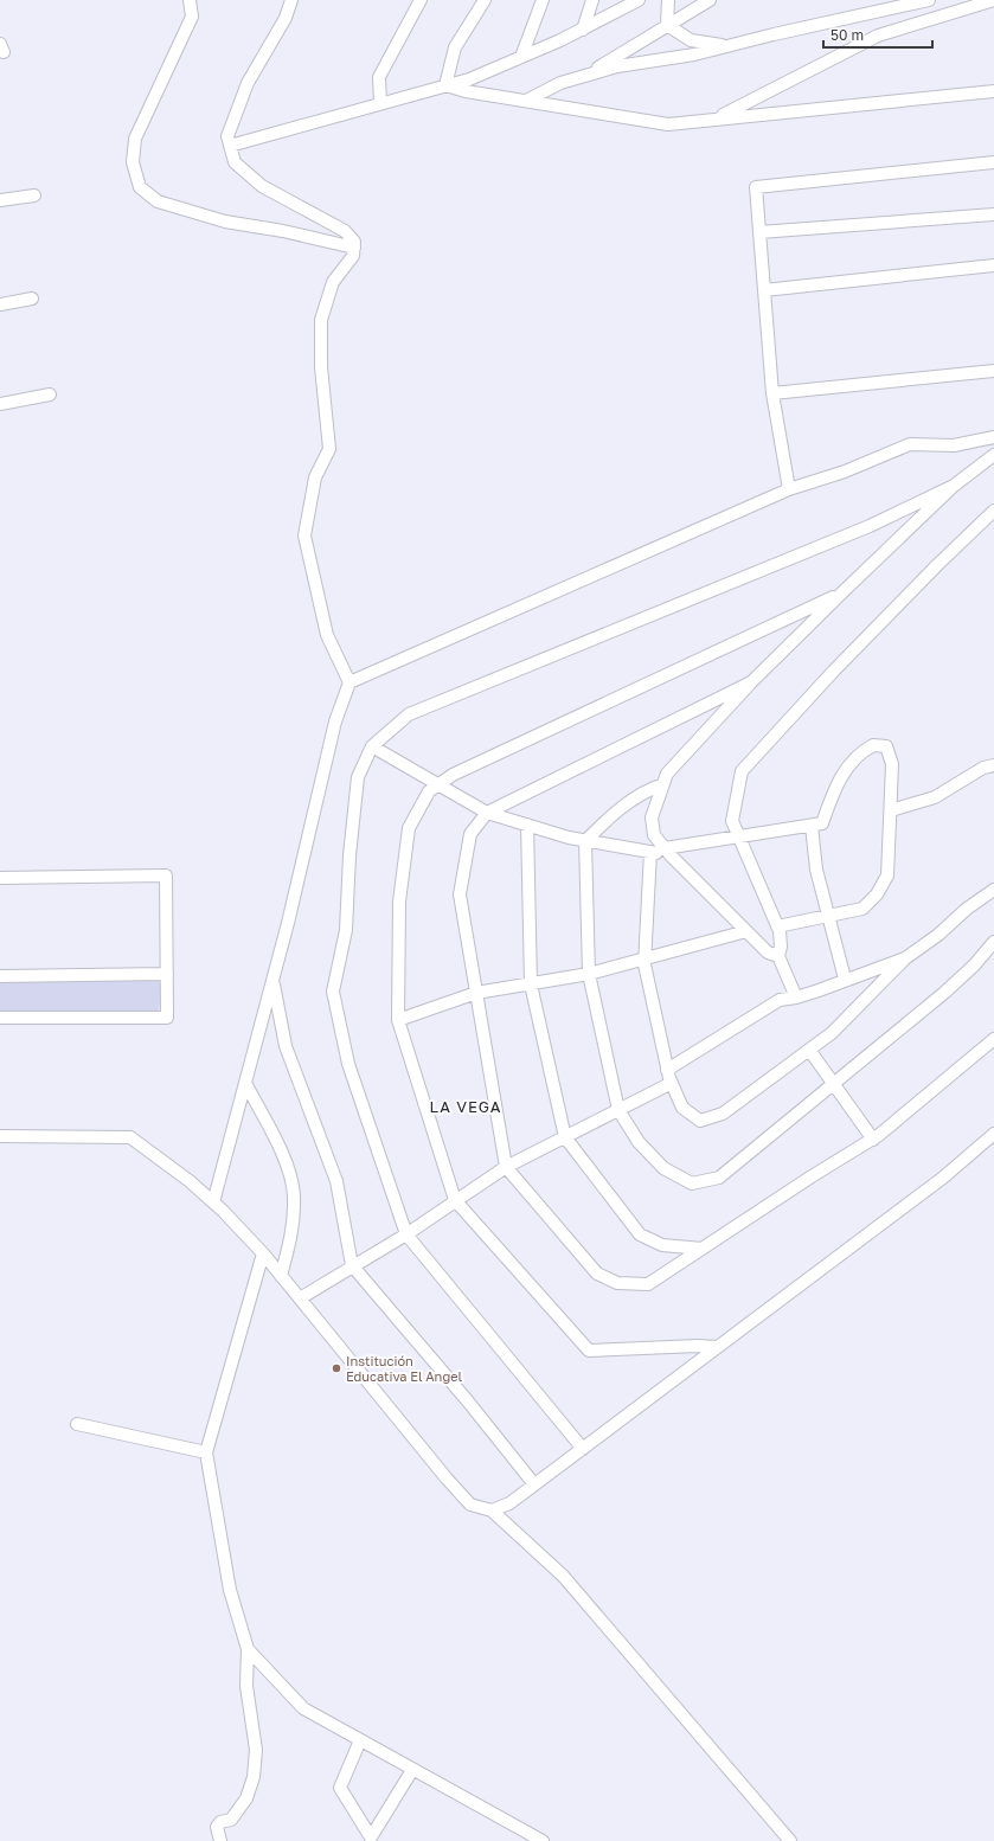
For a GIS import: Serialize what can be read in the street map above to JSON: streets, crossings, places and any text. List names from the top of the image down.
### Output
{
  "districts": ["LA VEGA"],
  "places": ["Institución Educativa El Angel"],
  "scale_bar": "50 m"
}
